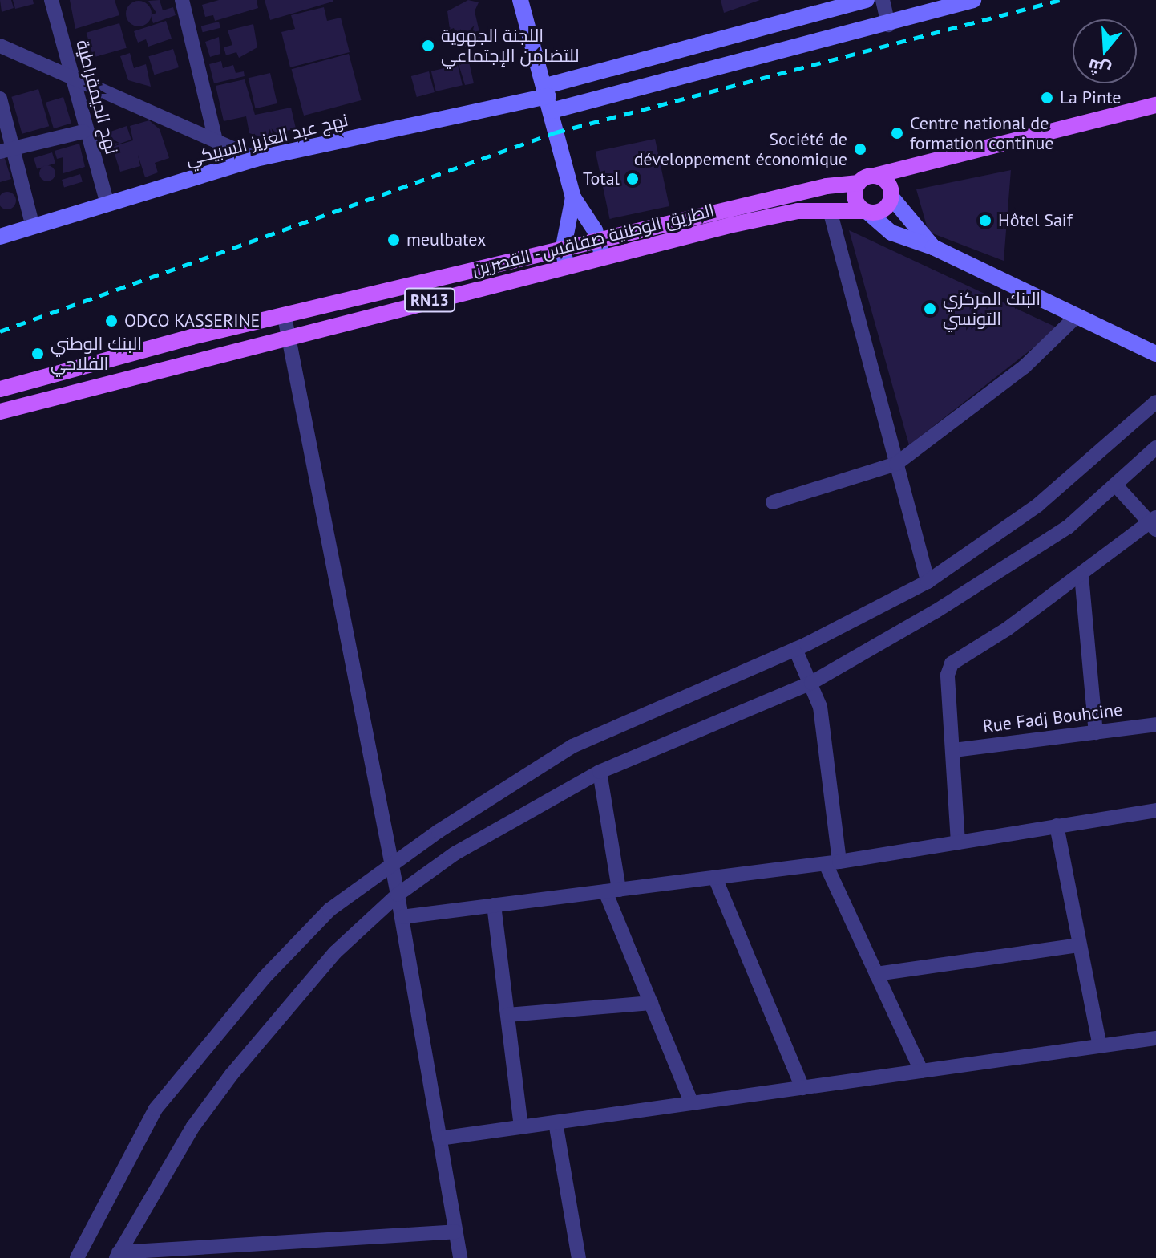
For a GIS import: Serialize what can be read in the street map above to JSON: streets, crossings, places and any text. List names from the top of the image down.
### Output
{
  "streets": {
    "main road": ["الطريق الوطنية صفاقس - القصرين", "RN13"],
    "street": ["نهج الديمقراطية", "نهج عبد العزيز السبيكي", "Rue Fadj Bouhcine"]
  },
  "crossings": [
    ["نهج الديمقراطية", "نهج عبد العزيز السبيكي"],
    ["الطريق الوطنية صفاقس - القصرين", "RN13"]
  ],
  "places": [
    "اللجنة الجهوية للتضامن الإجتماعي",
    "La Pinte",
    "Centre national de formation continue",
    "Société de développement économique",
    "Total",
    "Hôtel Saif",
    "meulbatex",
    "البنك المركزي التونسي",
    "ODCO KASSERINE",
    "البنك الوطني الفلاحي"
  ],
  "north": "bottom"
}
